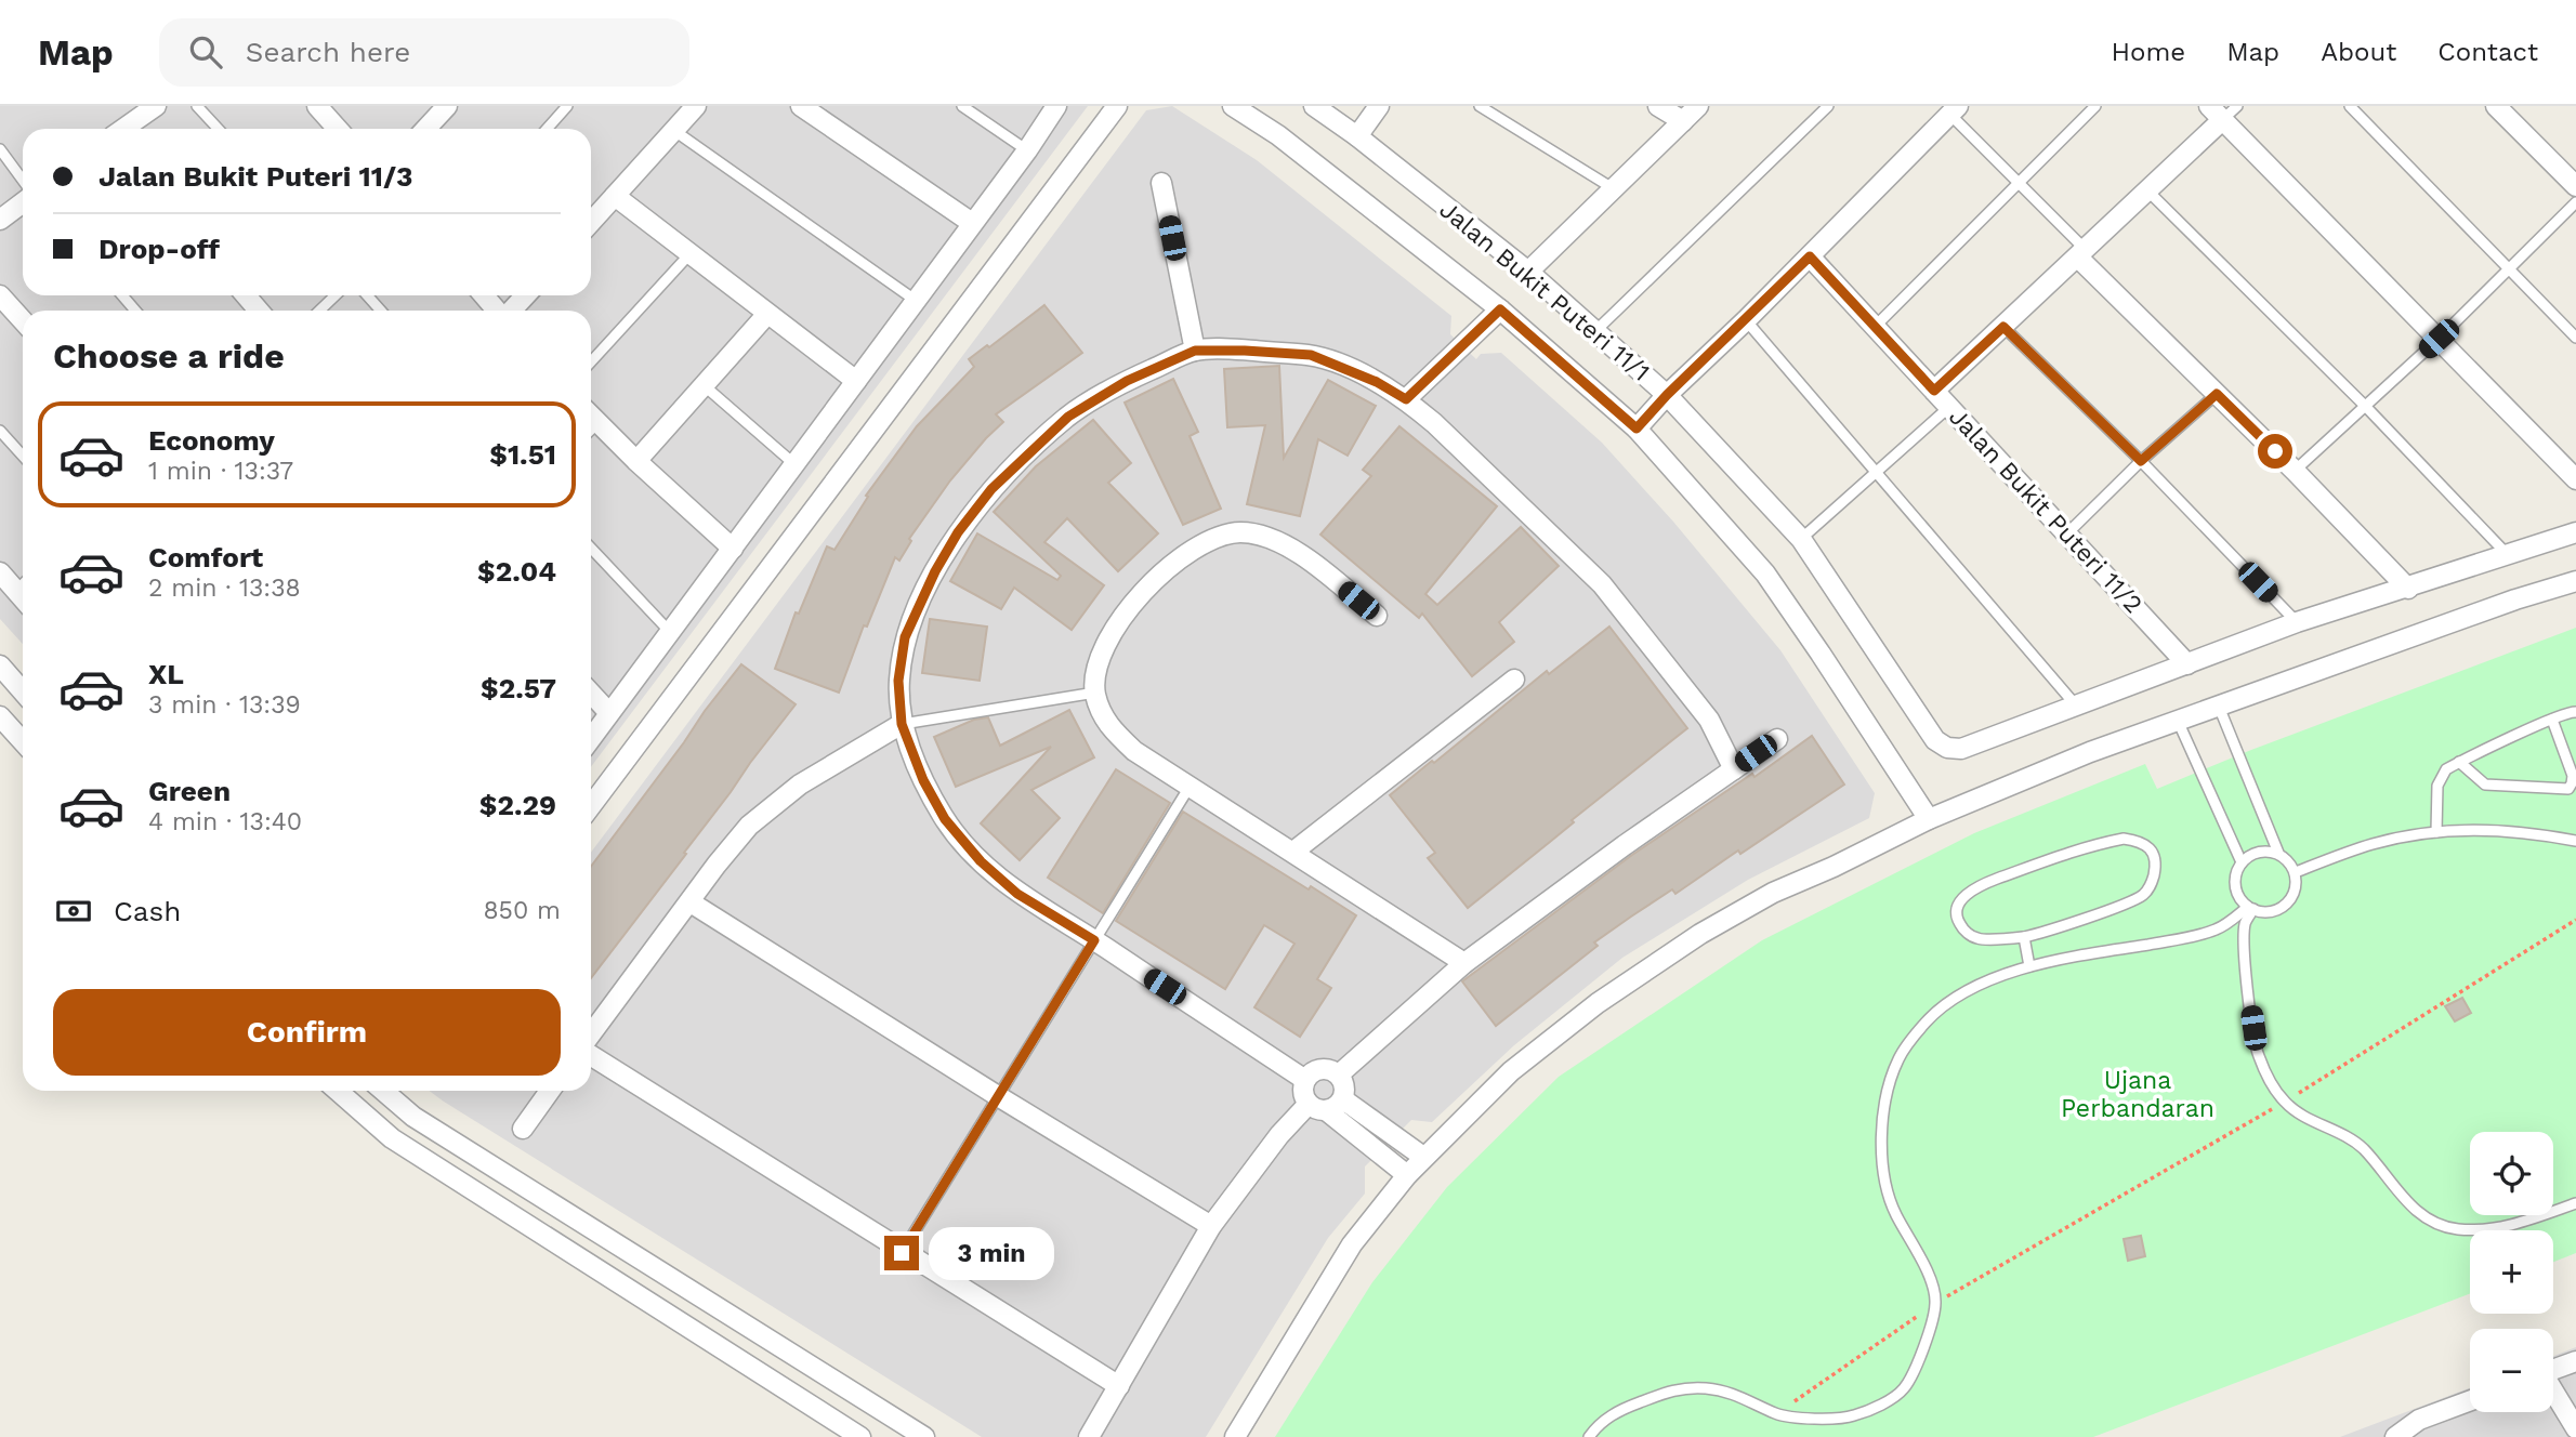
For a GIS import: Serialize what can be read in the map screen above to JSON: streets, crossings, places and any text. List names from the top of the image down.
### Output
{
  "streets": {
    "street": ["Jalan Bukit Puteri 11/1", "Jalan Bukit Puteri 11/2"]
  },
  "parks": ["Ujana Perbandaran"],
  "page": {
    "header": "Map",
    "search": "Search here",
    "nav": [
      "Home",
      "Map",
      "About",
      "Contact"
    ],
    "banner": ["Jalan Bukit Puteri 11/3", "Drop-off"],
    "heading": "Choose a ride",
    "list": [
      {
        "name": "Economy",
        "note": "1 min · 13:37",
        "value": "$1.51"
      },
      {
        "name": "Comfort",
        "note": "2 min · 13:38",
        "value": "$2.04"
      },
      {
        "name": "XL",
        "note": "3 min · 13:39",
        "value": "$2.57"
      },
      {
        "name": "Green",
        "note": "4 min · 13:40",
        "value": "$2.29"
      }
    ],
    "pay": ["Cash", "850 m"],
    "buttons": "Confirm",
    "map_buttons": ["+", "−"],
    "bubble": "3 min"
  }
}
